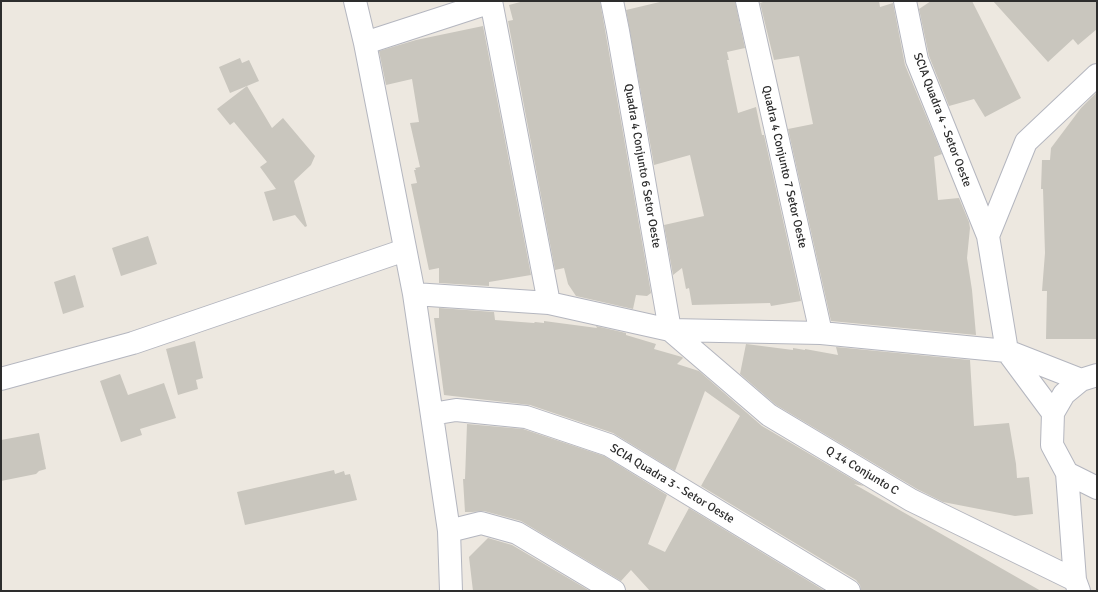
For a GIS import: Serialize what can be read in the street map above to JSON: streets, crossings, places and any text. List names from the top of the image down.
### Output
{
  "streets": {
    "street": [
      "SCIA Quadra 4 - Setor Oeste",
      "Quadra 4 Conjunto 6 Setor Oeste",
      "Quadra 4 Conjunto 7 Setor Oeste",
      "Q 14 Conjunto C",
      "SCIA Quadra 3 - Setor Oeste"
    ]
  },
  "crossings": [
    ["Quadra 4 Conjunto 6 Setor Oeste", "Q 14 Conjunto C"]
  ]
}
